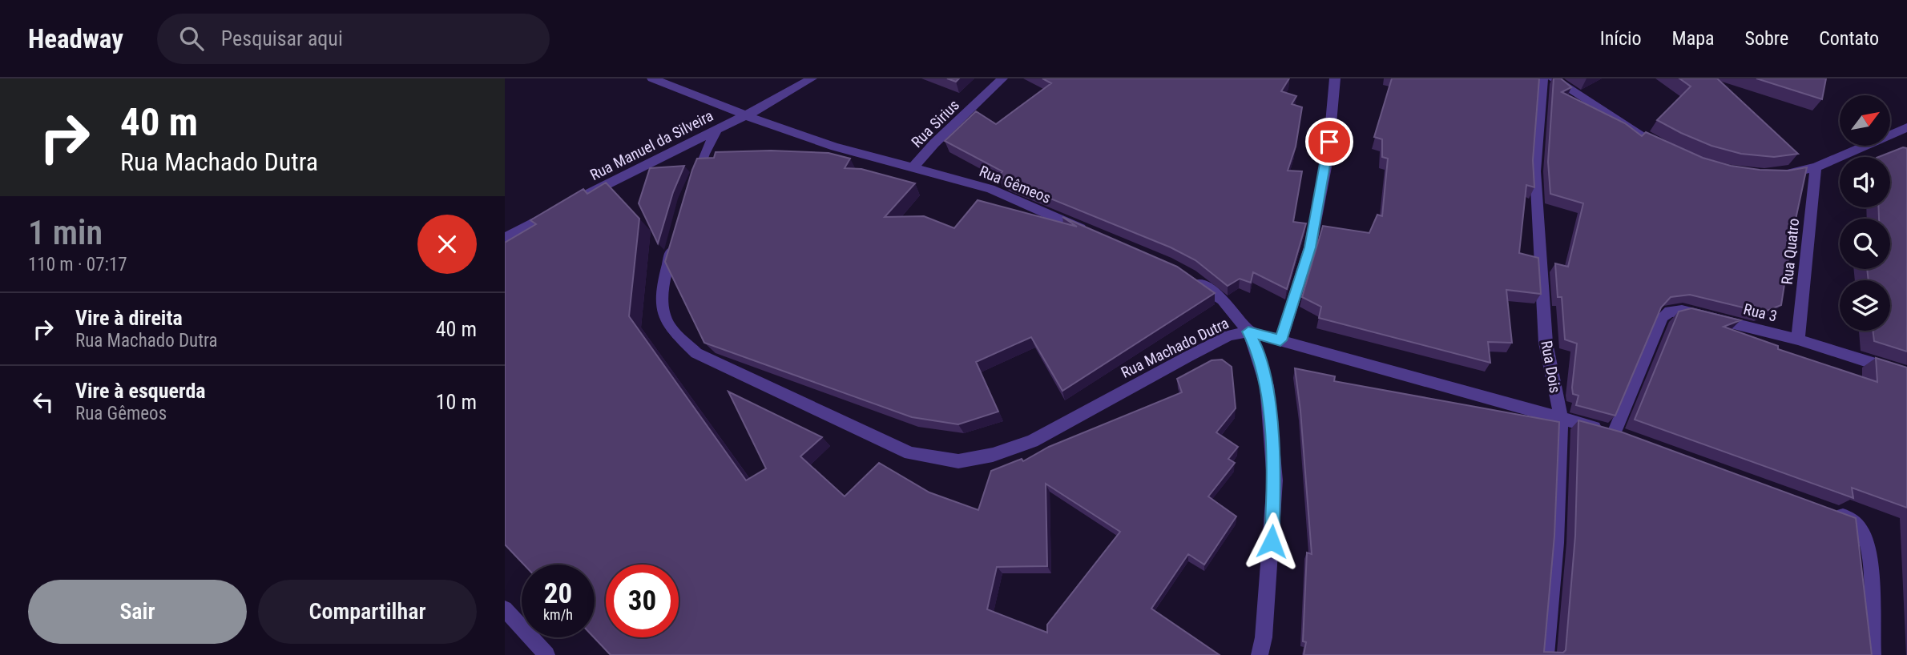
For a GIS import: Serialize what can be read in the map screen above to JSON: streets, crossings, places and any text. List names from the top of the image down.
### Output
{
  "streets": {
    "street": [
      "Rua Sirius",
      "Rua Manuel da Silveira",
      "Rua Gêmeos",
      "Rua Quatro",
      "Rua 3",
      "Rua Machado Dutra",
      "Rua Dois"
    ]
  },
  "crossings": [
    ["Rua Sirius", "Rua Gêmeos"],
    ["Rua Manuel da Silveira", "Rua Gêmeos"],
    ["Rua Quatro", "Rua 3"],
    ["Rua 3", "Rua Machado Dutra"],
    ["Rua Machado Dutra", "Rua Dois"]
  ],
  "north": "top right",
  "page": {
    "header": "Headway",
    "search": "Pesquisar aqui",
    "nav": [
      "Início",
      "Mapa",
      "Sobre",
      "Contato"
    ],
    "turn": ["40 m", "Rua Machado Dutra"],
    "heading": ["1 min", "110 m · 07:17"],
    "list": [
      {
        "name": "Vire à direita",
        "note": "Rua Machado Dutra",
        "value": "40 m"
      },
      {
        "name": "Vire à esquerda",
        "note": "Rua Gêmeos",
        "value": "10 m"
      }
    ],
    "speed": "20 km/h",
    "limit": "30",
    "buttons": ["Sair", "Compartilhar"]
  }
}
